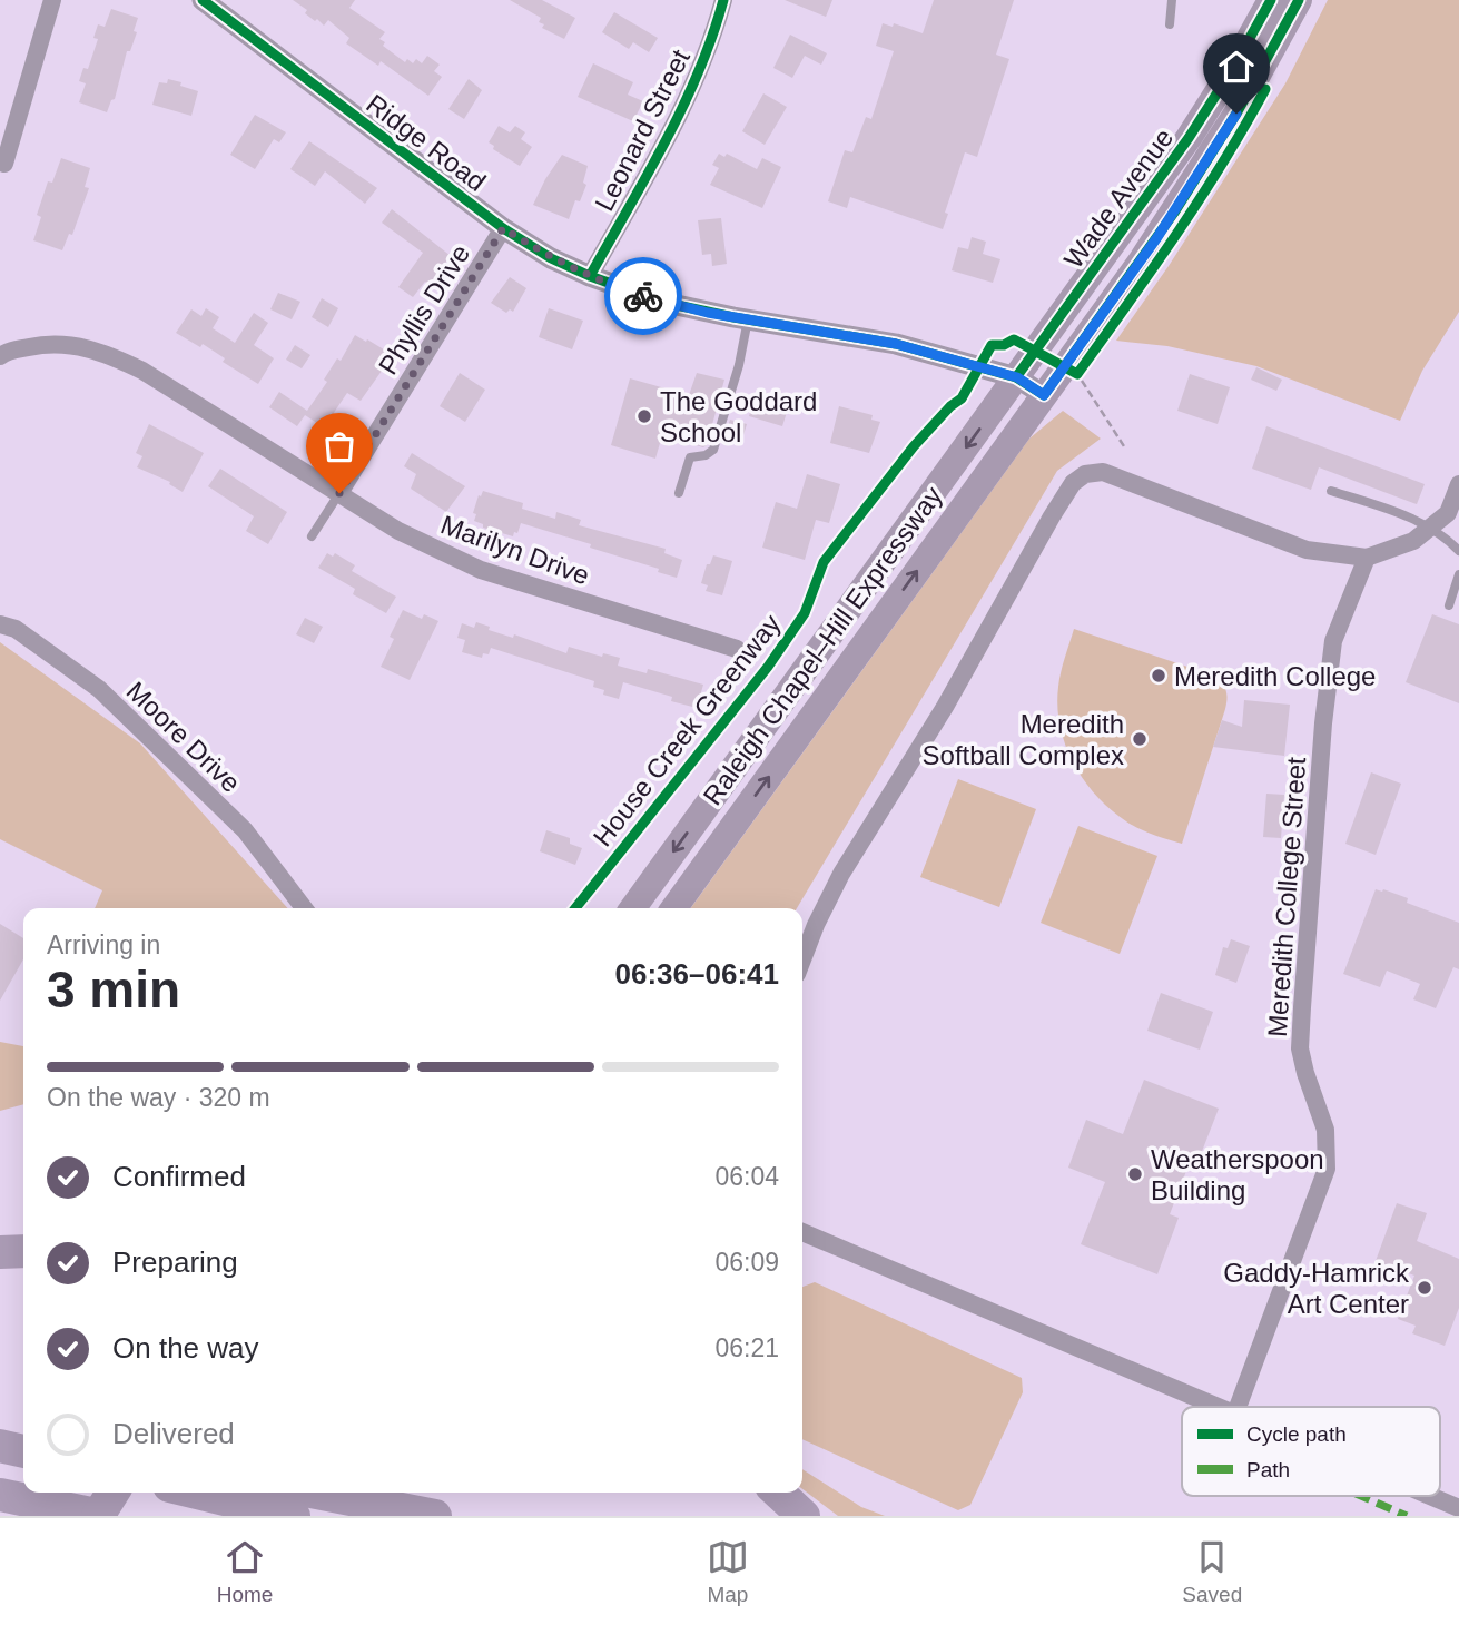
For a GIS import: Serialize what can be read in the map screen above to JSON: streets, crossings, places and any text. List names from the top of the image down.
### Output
{
  "streets": {
    "main road": ["Wade Avenue", "Raleigh Chapel–Hill Expressway"],
    "street": [
      "Leonard Street",
      "Ridge Road",
      "Phyllis Drive",
      "Marilyn Drive",
      "Moore Drive",
      "Meredith College Street"
    ],
    "cycle path": ["House Creek Greenway"]
  },
  "crossings": [
    ["Leonard Street", "Ridge Road"],
    ["Ridge Road", "Wade Avenue"],
    ["Ridge Road", "Phyllis Drive"],
    ["Ridge Road", "Raleigh Chapel–Hill Expressway"],
    ["Wade Avenue", "Raleigh Chapel–Hill Expressway"],
    ["Phyllis Drive", "Marilyn Drive"]
  ],
  "places": [
    "The Goddard School",
    "Meredith College",
    "Meredith Softball Complex",
    "Weatherspoon Building",
    "Gaddy-Hamrick Art Center"
  ],
  "legend": ["Cycle path", "Path"],
  "page": {
    "heading": ["3 min", "Arriving in", "06:36–06:41"],
    "bar": "On the way · 320 m",
    "list": [
      ["Confirmed", "06:04"],
      ["Preparing", "06:09"],
      ["On the way", "06:21"],
      "Delivered"
    ],
    "tabs": ["Home", "Map", "Saved"]
  }
}
